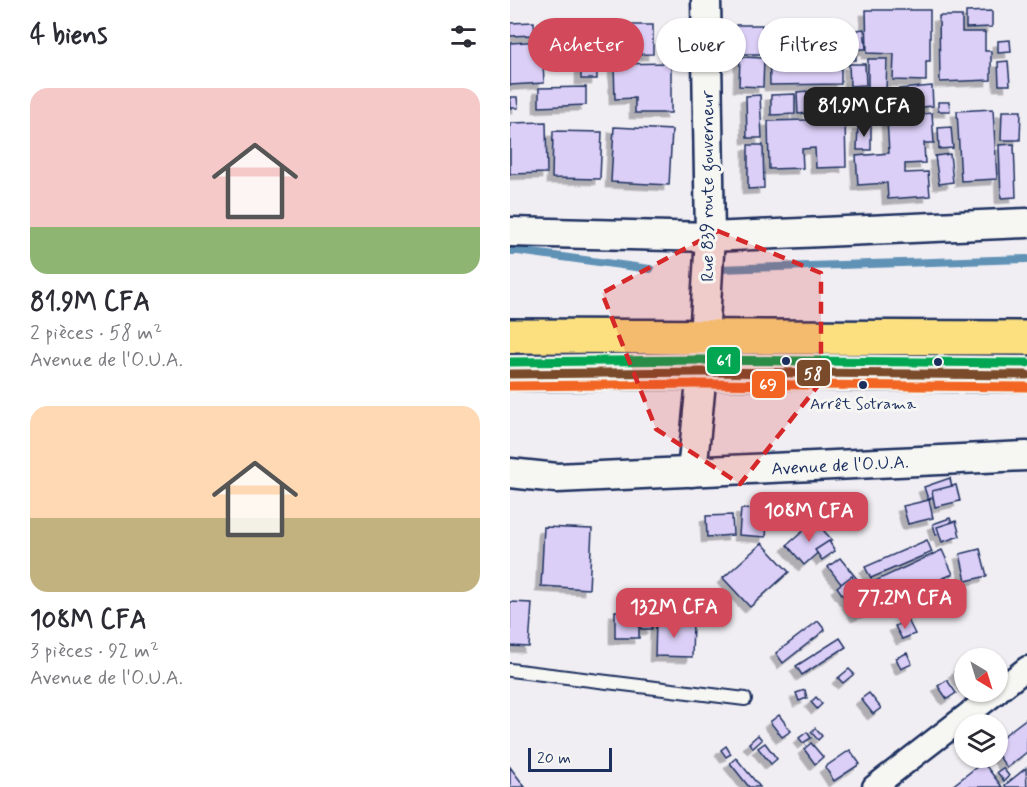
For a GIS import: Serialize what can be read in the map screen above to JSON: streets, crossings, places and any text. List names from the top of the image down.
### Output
{
  "streets": {
    "street": ["Rue 839 route gouverneur", "Avenue de l'O.U.A."]
  },
  "crossings": [
    ["Rue 839 route gouverneur", "Avenue de l'O.U.A."]
  ],
  "places": ["Arrêt Sotrama"],
  "lines": ["transit line 61", "transit line 58", "transit line 69"],
  "scale_bar": "20 m",
  "north": "bottom right",
  "page": {
    "heading": "4 biens",
    "chip": ["Acheter", "Louer", "Filtres"],
    "list": [
      {
        "name": "81.9M CFA",
        "note": "2 pièces · 58 m² · Avenue de l'O.U.A."
      },
      {
        "name": "108M CFA",
        "note": "3 pièces · 92 m² · Avenue de l'O.U.A."
      }
    ],
    "price": [
      "81.9M CFA",
      "108M CFA",
      "77.2M CFA",
      "132M CFA"
    ],
    "scale": "20 m"
  }
}
